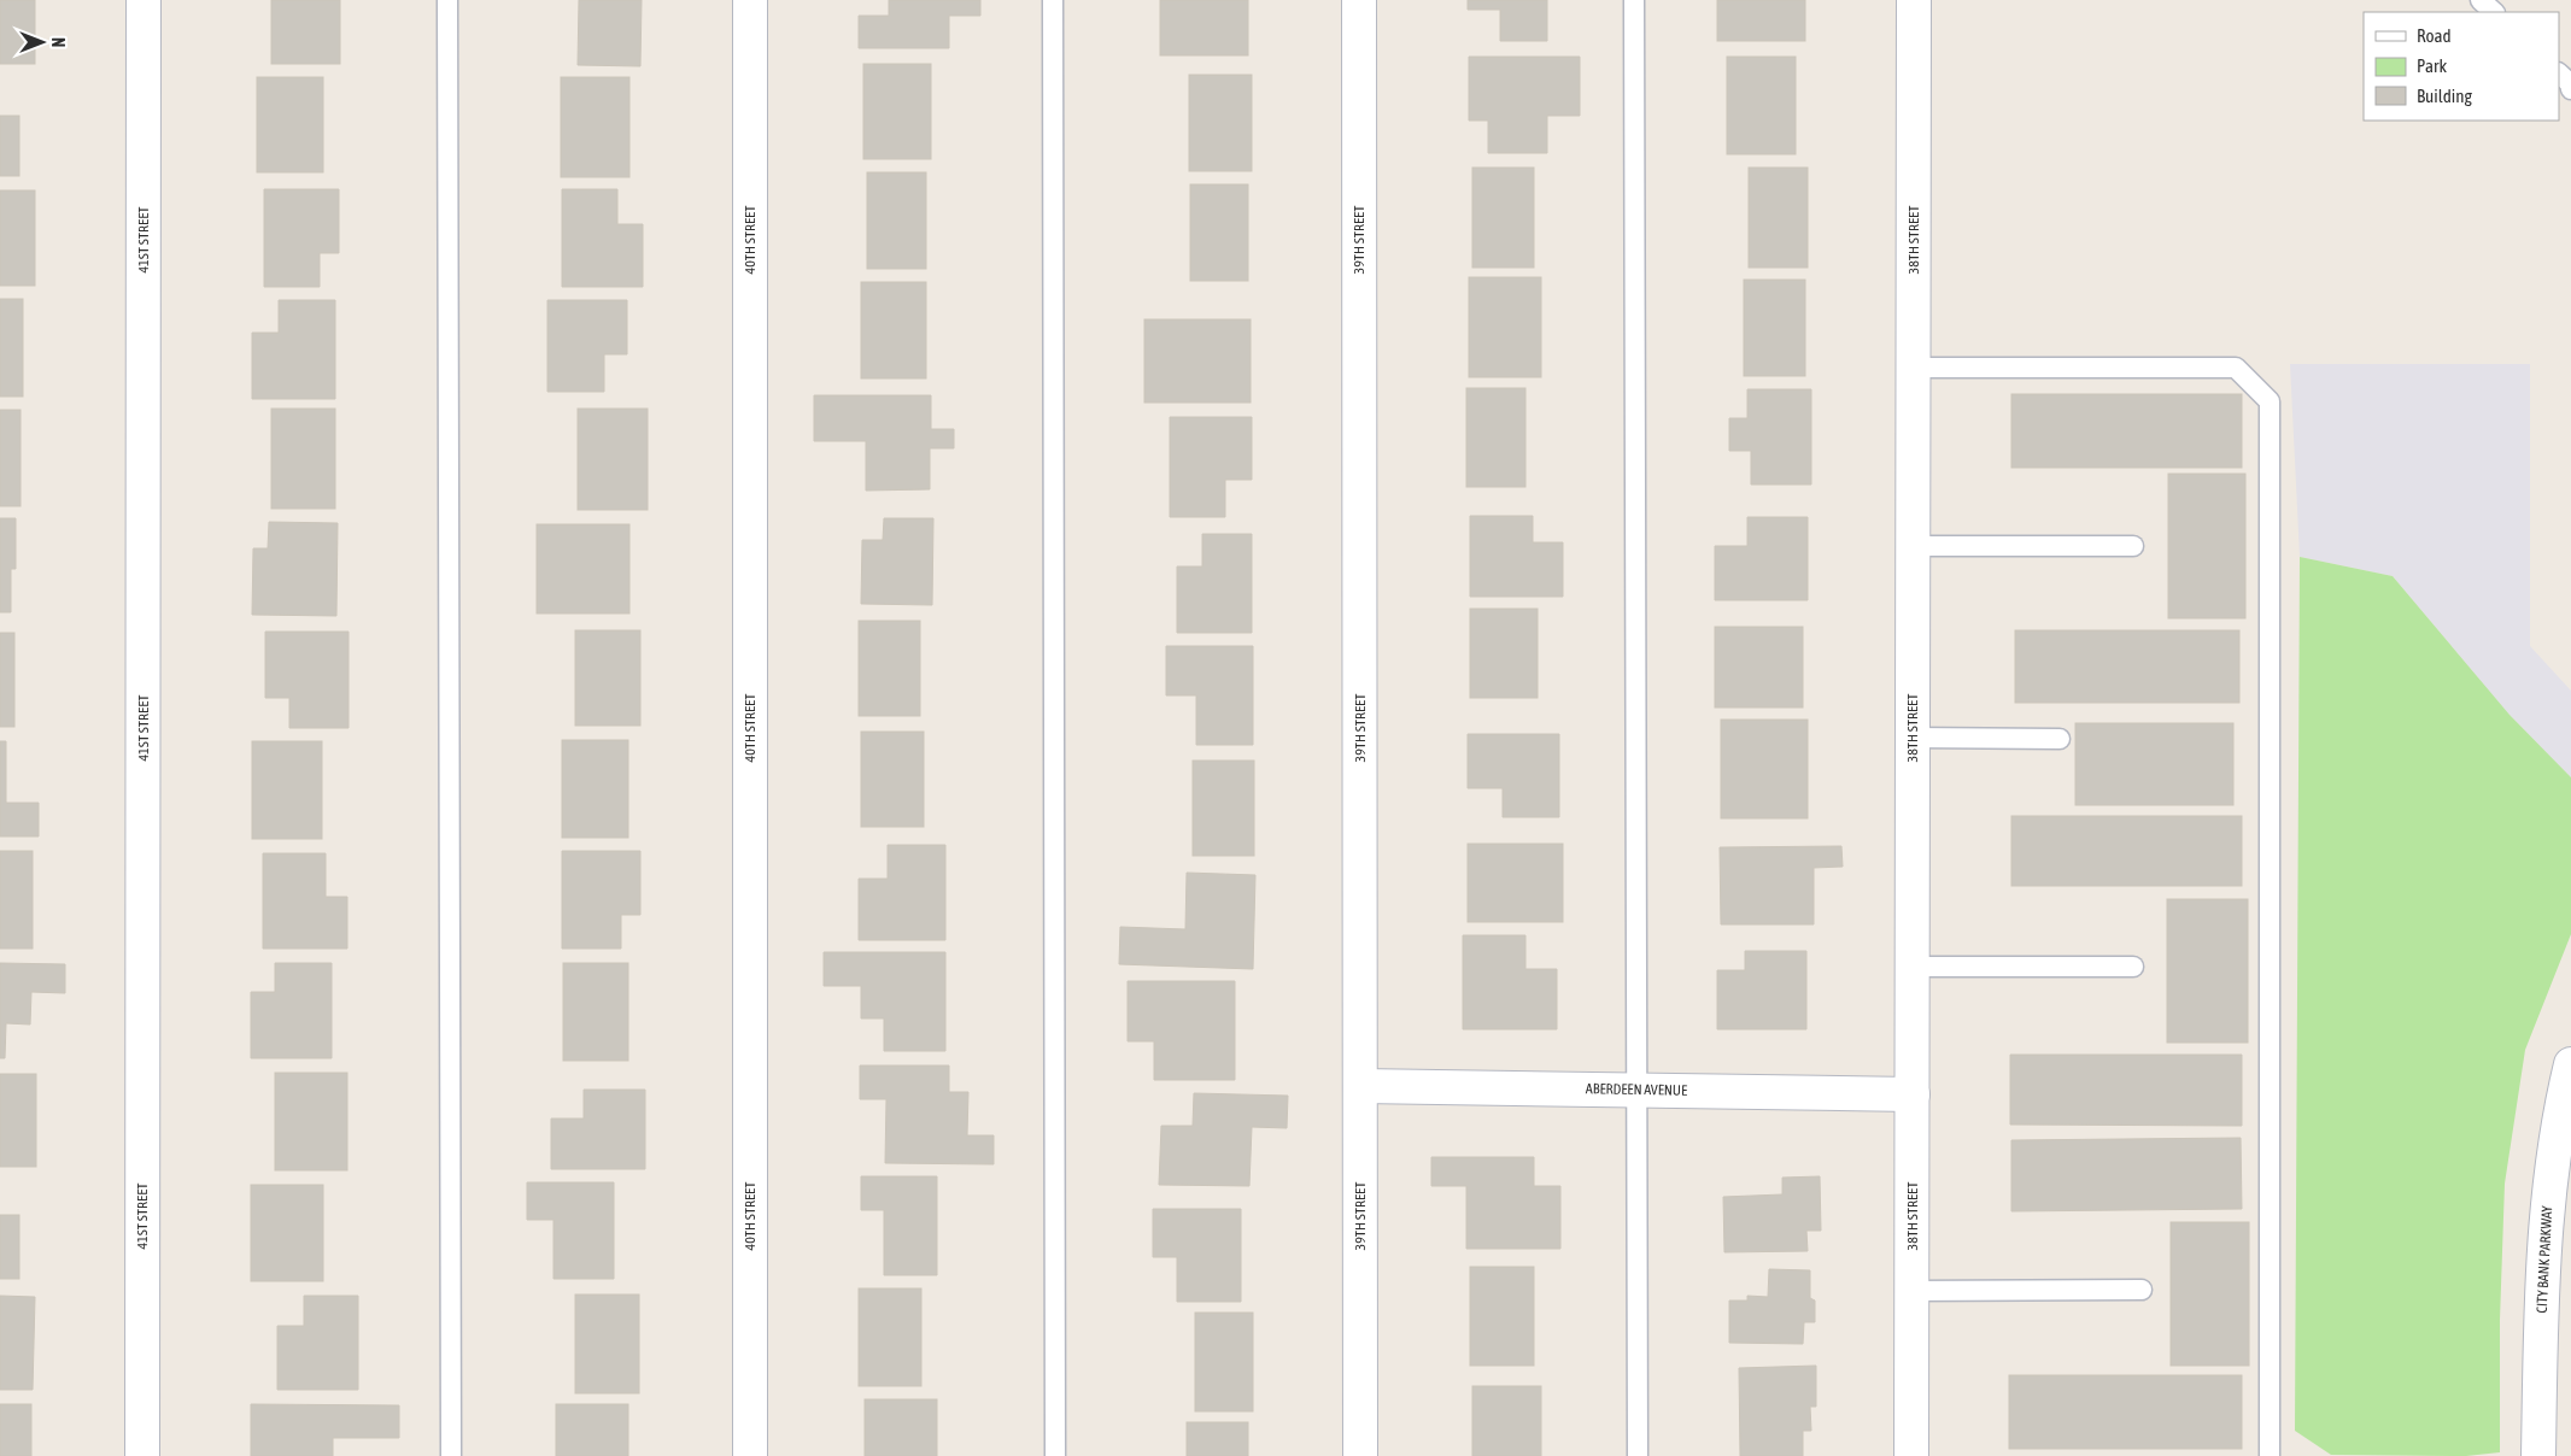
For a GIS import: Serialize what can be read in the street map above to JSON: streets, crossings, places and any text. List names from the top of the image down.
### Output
{
  "streets": {
    "street": [
      "41ST STREET",
      "40TH STREET",
      "39TH STREET",
      "38TH STREET",
      "ABERDEEN AVENUE",
      "CITY BANK PARKWAY"
    ]
  },
  "crossings": [
    ["39TH STREET", "ABERDEEN AVENUE"],
    ["38TH STREET", "ABERDEEN AVENUE"]
  ],
  "legend": ["Road", "Park", "Building"],
  "north": "right"
}
